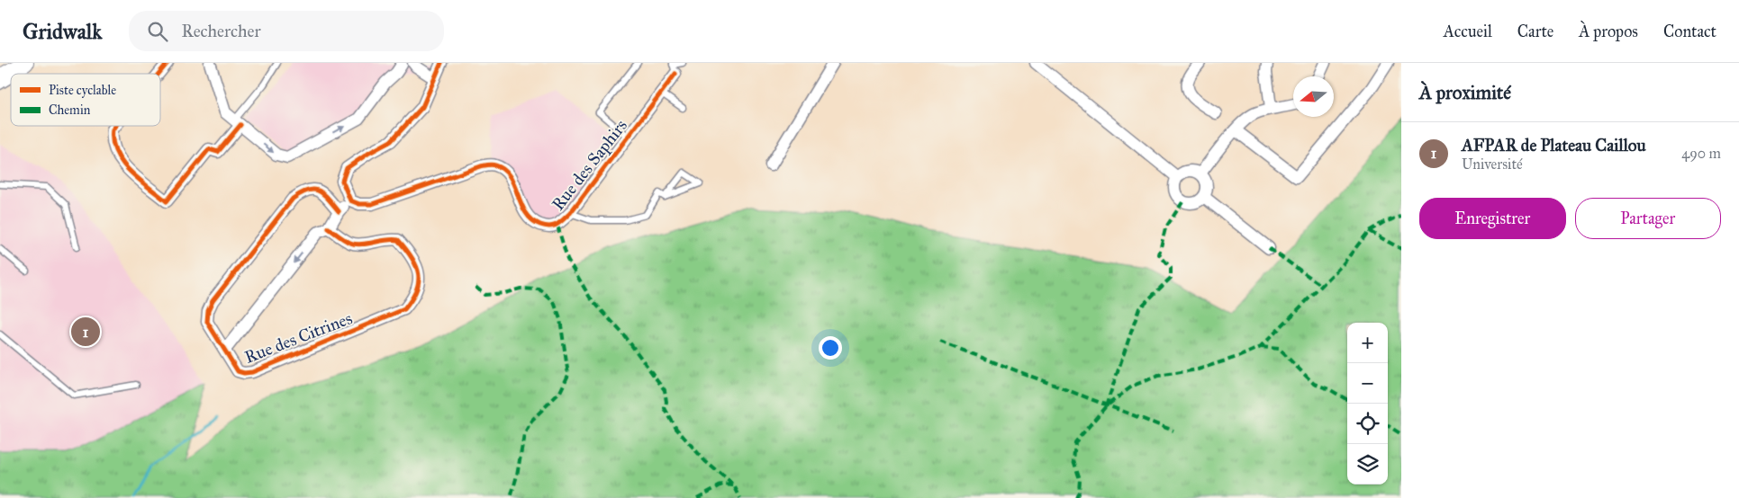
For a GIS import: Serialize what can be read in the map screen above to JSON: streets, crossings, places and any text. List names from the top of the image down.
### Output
{
  "streets": {
    "street": ["Rue des Saphirs", "Rue des Citrines"]
  },
  "crossings": [
    ["Rue des Saphirs", "Rue des Citrines"]
  ],
  "legend": ["Piste cyclable", "Chemin"],
  "north": "left",
  "page": {
    "header": "Gridwalk",
    "search": "Rechercher",
    "nav": [
      "Accueil",
      "Carte",
      "À propos",
      "Contact"
    ],
    "heading": "À proximité",
    "list": [
      {
        "mark": "1",
        "name": "AFPAR de Plateau Caillou",
        "note": "Université",
        "value": "490 m"
      }
    ],
    "buttons": ["Enregistrer", "Partager"],
    "pins": "1",
    "map_buttons": ["+", "−"]
  }
}
